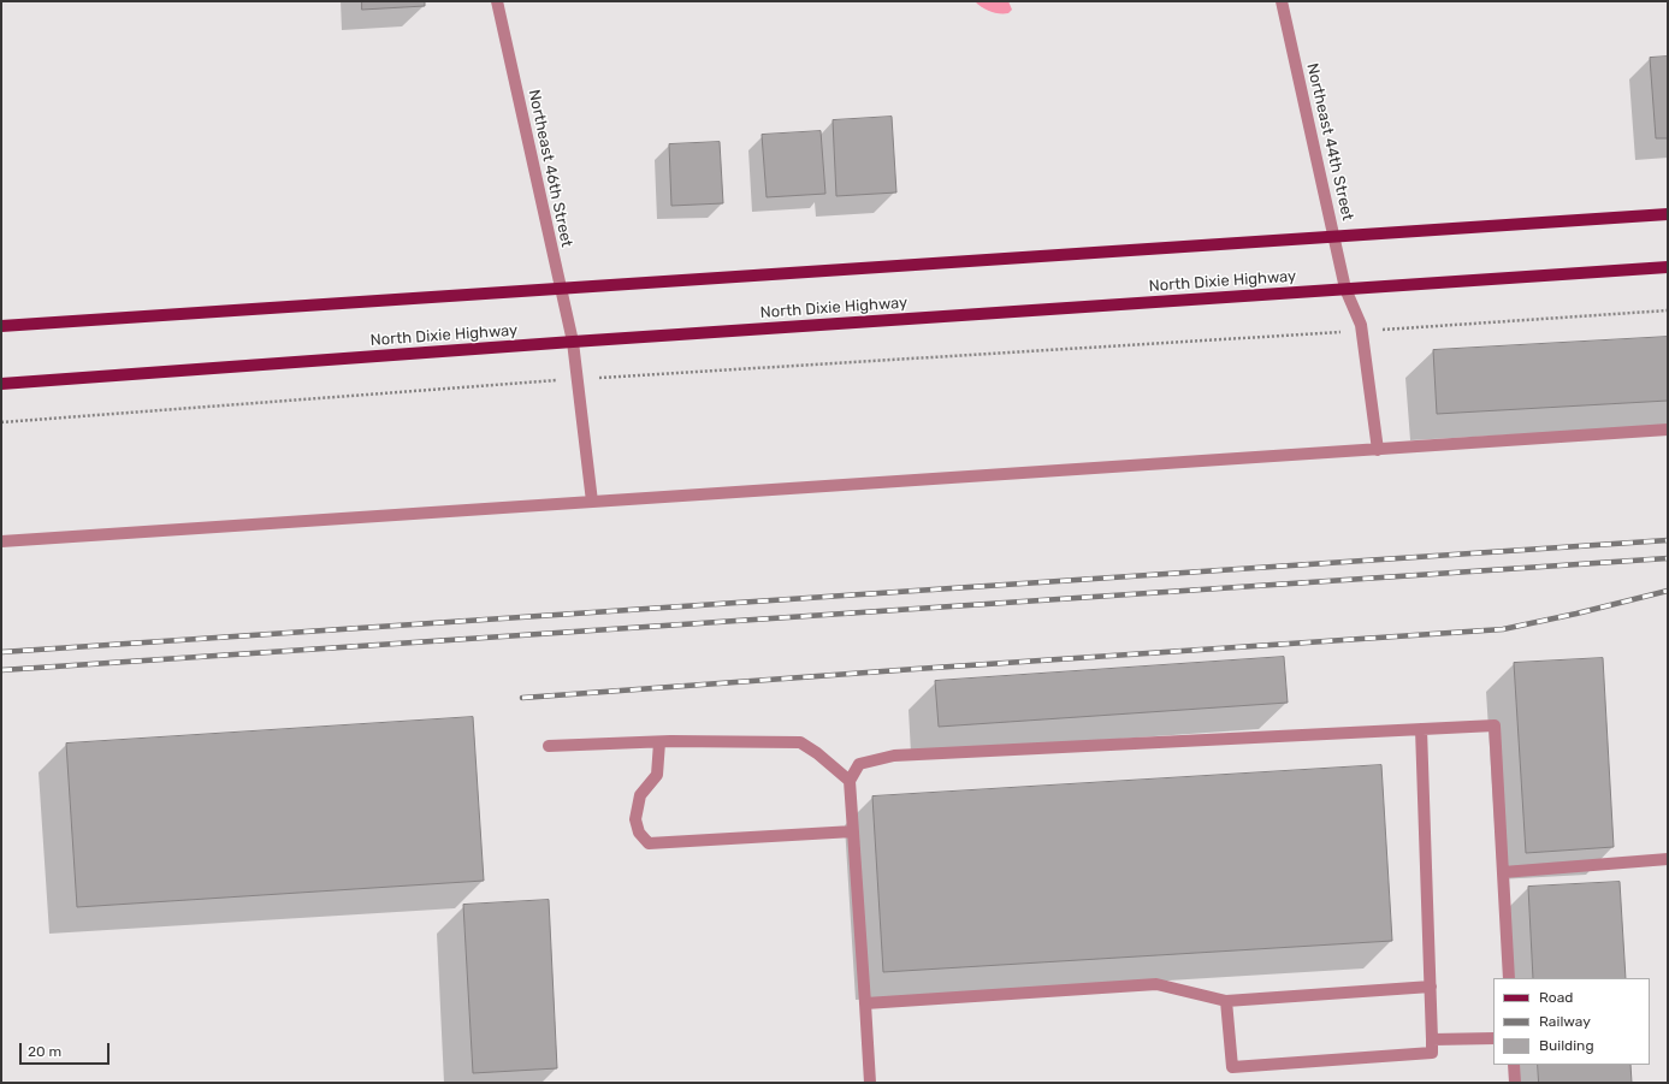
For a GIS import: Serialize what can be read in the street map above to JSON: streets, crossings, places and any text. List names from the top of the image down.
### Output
{
  "streets": {
    "main road": ["North Dixie Highway"],
    "street": ["Northeast 44th Street", "Northeast 46th Street"]
  },
  "crossings": [
    ["Northeast 44th Street", "North Dixie Highway"],
    ["Northeast 46th Street", "North Dixie Highway"]
  ],
  "legend": ["Road", "Railway", "Building"],
  "scale_bar": "20 m"
}
